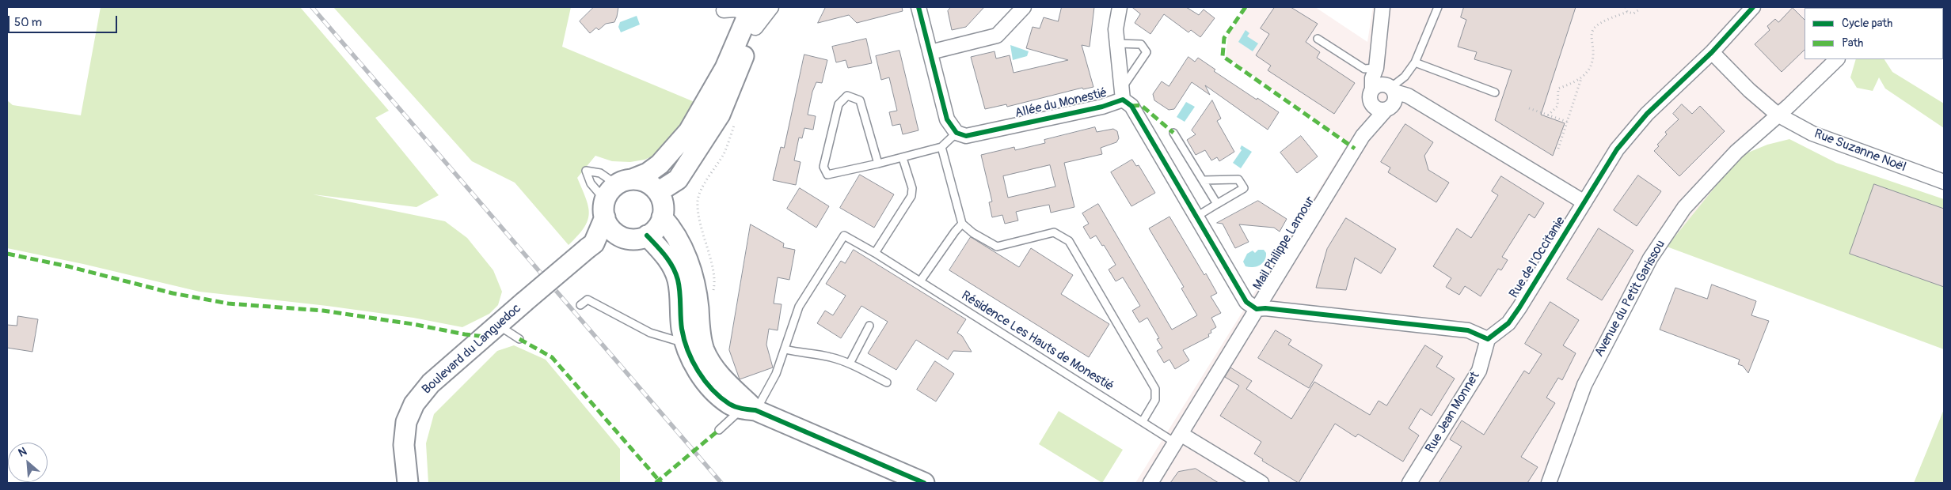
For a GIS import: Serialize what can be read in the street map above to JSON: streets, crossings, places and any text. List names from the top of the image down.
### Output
{
  "streets": {
    "street": [
      "Allée du Monestié",
      "Rue Suzanne Noël",
      "Mail Philippe Lamour",
      "Rue de l'Occitanie",
      "Avenue du Petit Garissou",
      "Boulevard du Languedoc",
      "Rue Jean Monnet"
    ],
    "lane": ["Résidence Les Hauts de Monestié"]
  },
  "crossings": [
    ["Allée du Monestié", "Mail Philippe Lamour"],
    ["Rue Suzanne Noël", "Avenue du Petit Garissou"],
    ["Mail Philippe Lamour", "Résidence Les Hauts de Monestié"],
    ["Rue de l'Occitanie", "Rue Jean Monnet"]
  ],
  "legend": ["Cycle path", "Path"],
  "scale_bar": "50 m",
  "north": "top left"
}
